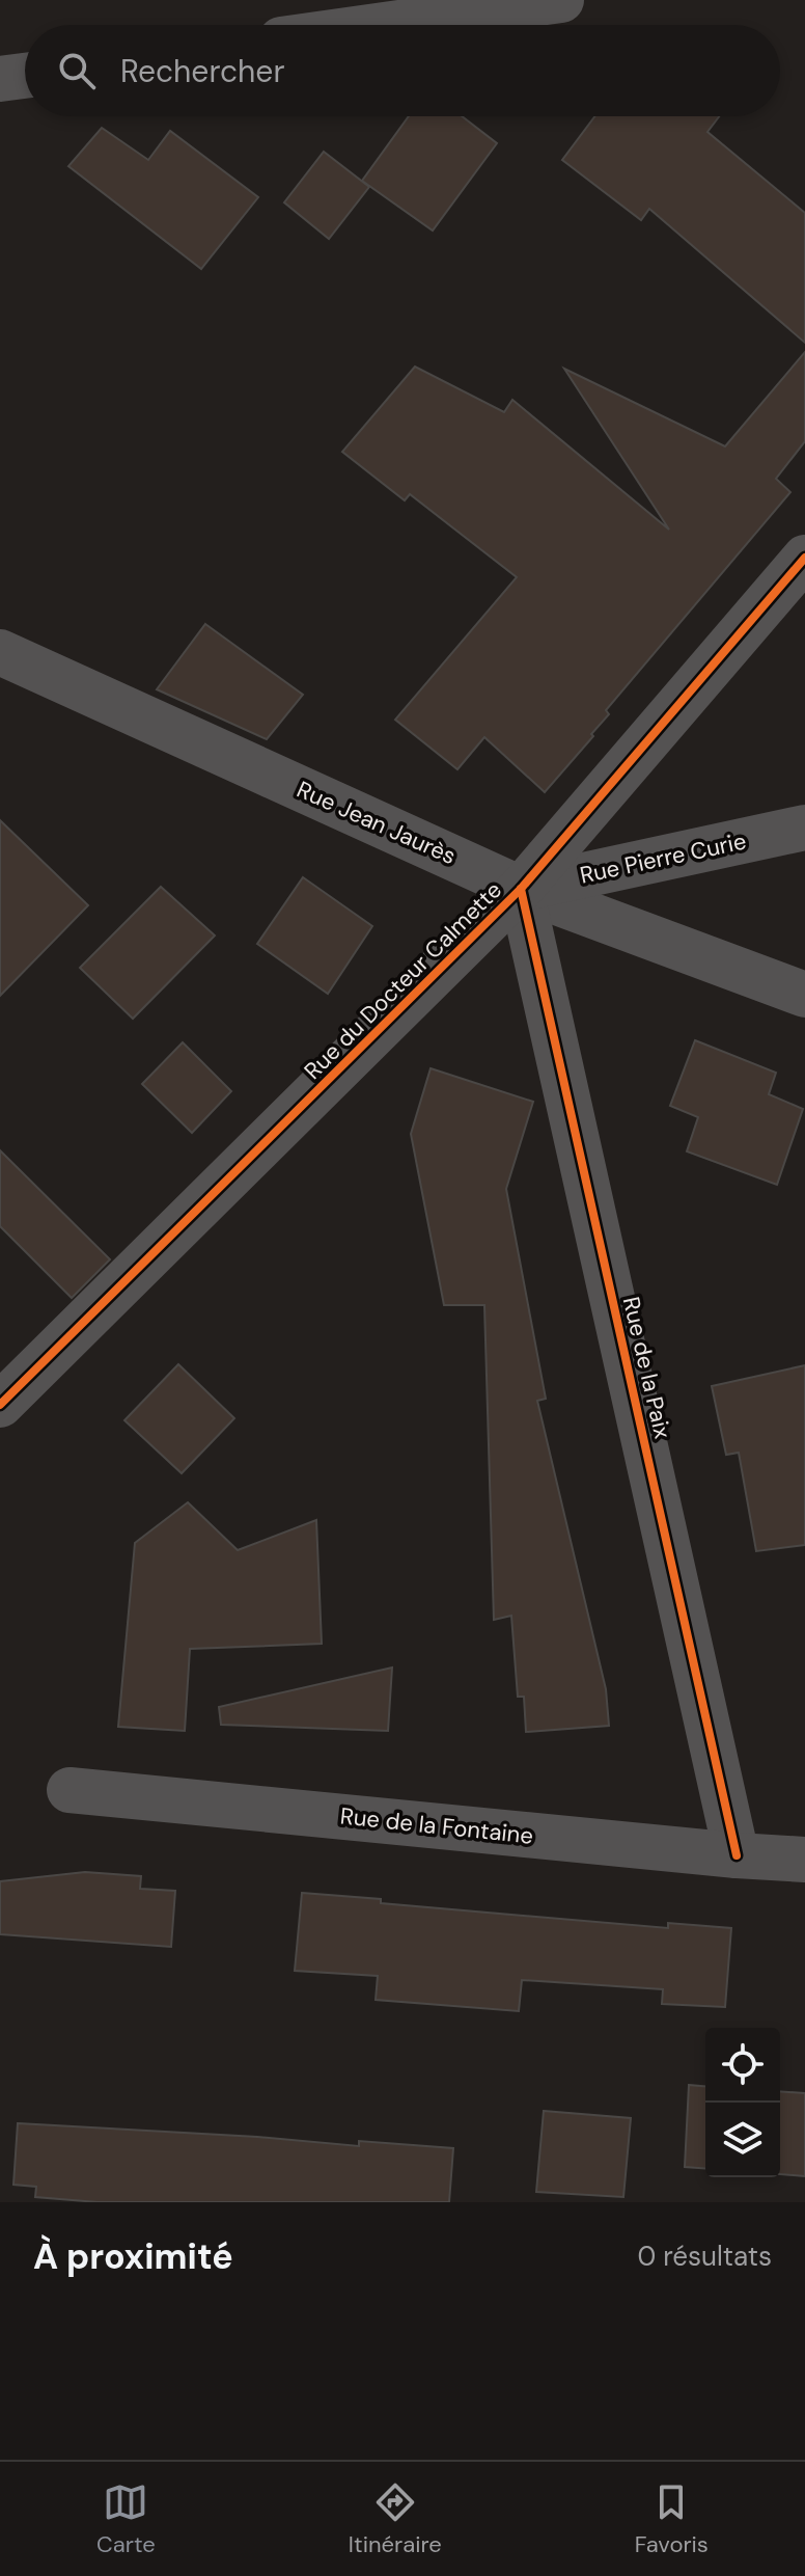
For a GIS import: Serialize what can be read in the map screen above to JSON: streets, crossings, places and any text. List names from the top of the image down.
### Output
{
  "streets": {
    "street": [
      "Rue Jean Jaurès",
      "Rue Pierre Curie",
      "Rue du Docteur Calmette",
      "Rue de la Paix",
      "Rue de la Fontaine"
    ]
  },
  "crossings": [
    ["Rue Jean Jaurès", "Rue Pierre Curie"],
    ["Rue Jean Jaurès", "Rue du Docteur Calmette"],
    ["Rue Jean Jaurès", "Rue de la Paix"],
    ["Rue Pierre Curie", "Rue du Docteur Calmette"],
    ["Rue Pierre Curie", "Rue de la Paix"],
    ["Rue du Docteur Calmette", "Rue de la Paix"],
    ["Rue de la Paix", "Rue de la Fontaine"]
  ],
  "page": {
    "search": "Rechercher",
    "heading": ["À proximité", "0 résultats"],
    "nav": ["Carte", "Itinéraire", "Favoris"]
  }
}
